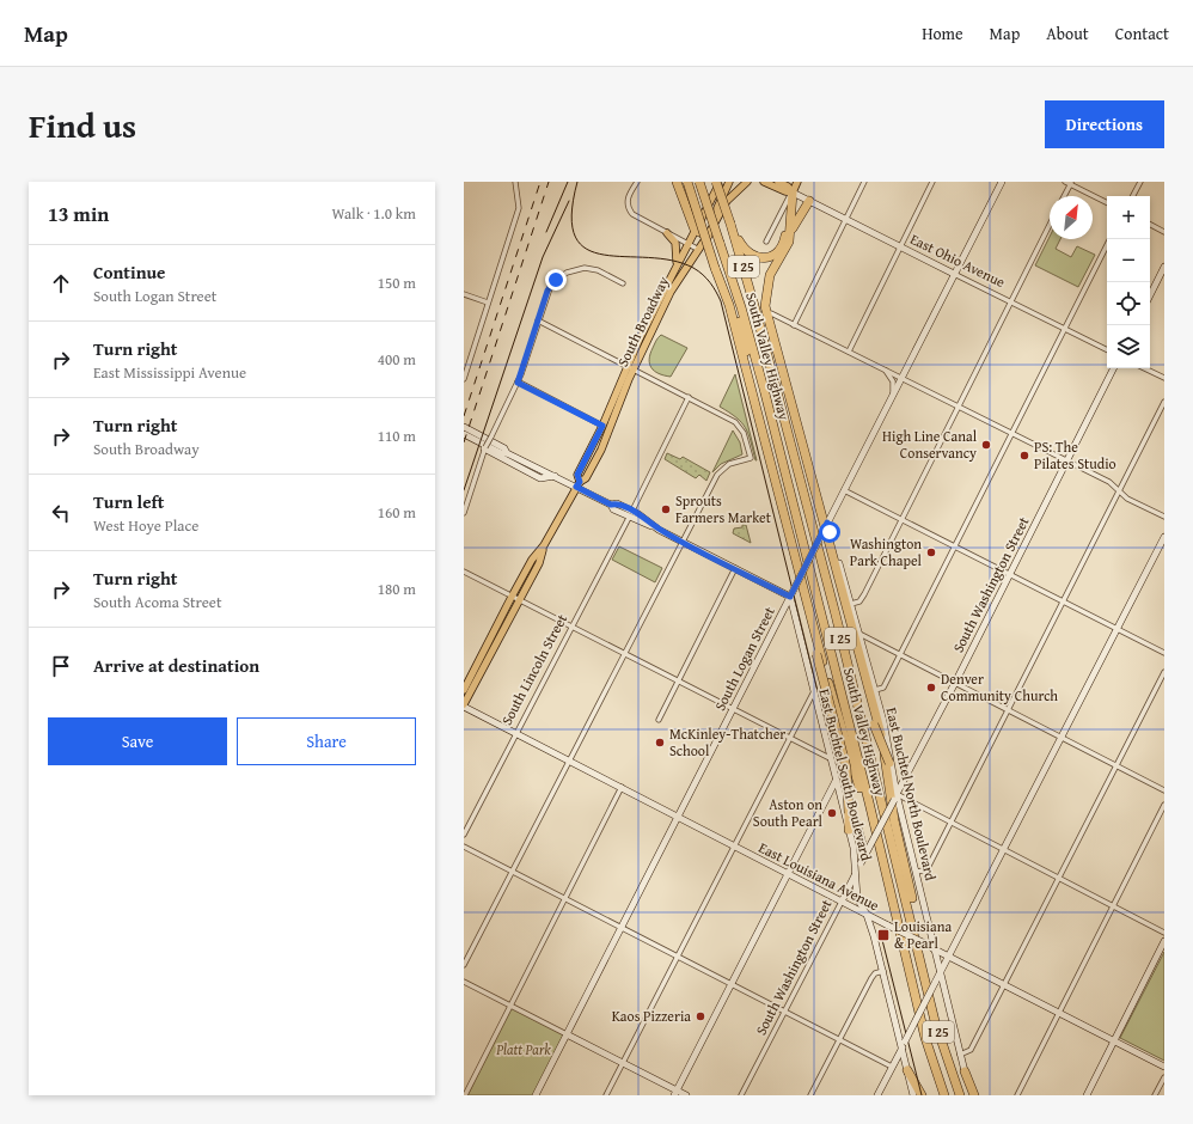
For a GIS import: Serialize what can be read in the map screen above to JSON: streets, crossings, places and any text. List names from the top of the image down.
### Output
{
  "streets": {
    "highway": ["I 25", "South Valley Highway"],
    "main road": [
      "East Ohio Avenue",
      "South Broadway",
      "South Washington Street",
      "South Logan Street",
      "East Buchtel South Boulevard",
      "East Buchtel North Boulevard",
      "East Louisiana Avenue"
    ],
    "street": ["South Lincoln Street"]
  },
  "crossings": [
    ["East Ohio Avenue", "South Logan Street"],
    ["South Broadway", "East Louisiana Avenue"],
    ["South Washington Street", "East Buchtel South Boulevard"],
    ["South Washington Street", "East Buchtel North Boulevard"],
    ["South Washington Street", "East Louisiana Avenue"],
    ["South Logan Street", "East Buchtel South Boulevard"],
    ["South Logan Street", "East Buchtel North Boulevard"],
    ["South Logan Street", "East Louisiana Avenue"],
    ["South Lincoln Street", "East Louisiana Avenue"],
    ["East Buchtel South Boulevard", "East Louisiana Avenue"],
    ["East Buchtel North Boulevard", "East Louisiana Avenue"]
  ],
  "parks": ["Platt Park"],
  "places": {
    "other": [
      "High Line Canal Conservancy",
      "PS: The Pilates Studio",
      "Sprouts Farmers Market",
      "Washington Park Chapel",
      "Denver Community Church",
      "McKinley-Thatcher School",
      "Aston on South Pearl",
      "Kaos Pizzeria"
    ],
    "transit": ["Louisiana & Pearl"]
  },
  "north": "top right",
  "page": {
    "header": "Map",
    "nav": [
      "Home",
      "Map",
      "About",
      "Contact"
    ],
    "title": "Find us",
    "buttons": [
      "Directions",
      ["Save", "Share"]
    ],
    "heading": ["13 min", "Walk · 1.0 km"],
    "map_buttons": ["+", "−"],
    "list": [
      ["Continue", "South Logan Street", "150 m"],
      ["Turn right", "East Mississippi Avenue", "400 m"],
      ["Turn right", "South Broadway", "110 m"],
      ["Turn left", "West Hoye Place", "160 m"],
      ["Turn right", "South Acoma Street", "180 m"],
      "Arrive at destination"
    ]
  }
}
